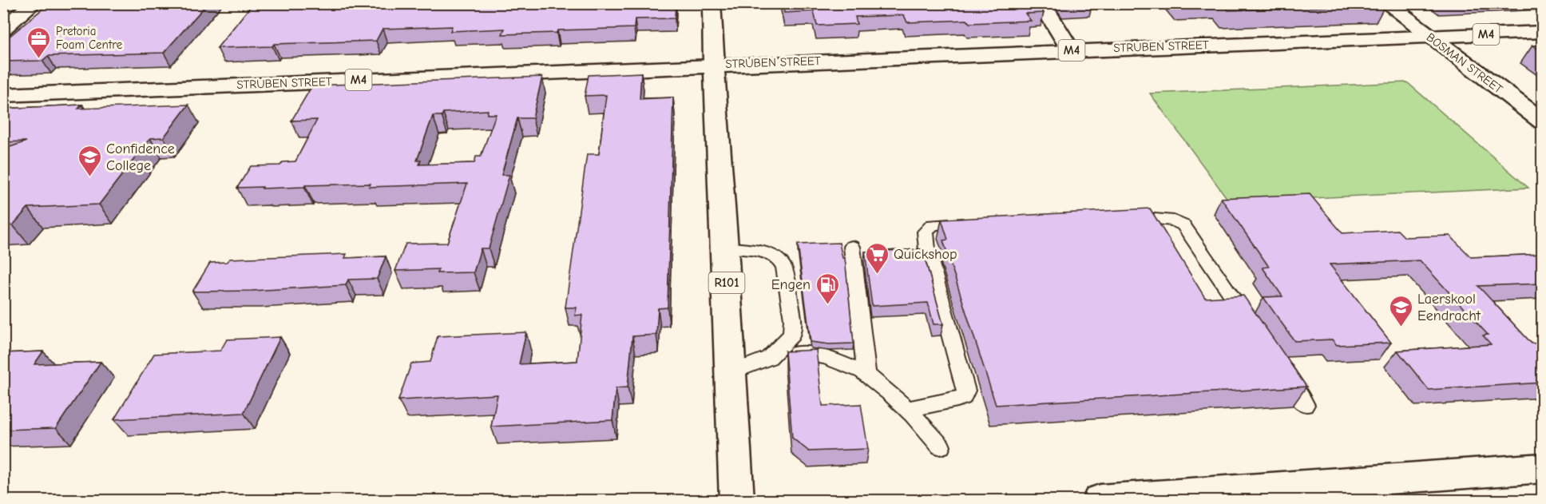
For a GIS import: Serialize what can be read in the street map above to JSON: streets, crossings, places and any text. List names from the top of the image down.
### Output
{
  "streets": {
    "main road": [
      "M4",
      "STRUBEN STREET",
      "BOSMAN STREET",
      "R101"
    ]
  },
  "crossings": [
    ["STRUBEN STREET", "BOSMAN STREET"],
    ["STRUBEN STREET", "R101"]
  ],
  "places": {
    "office": ["Pretoria Foam Centre"],
    "school or university": ["Confidence College", "Laerskool Eendracht"],
    "supermarket": ["Quickshop"],
    "fuel station": ["Engen"]
  }
}
